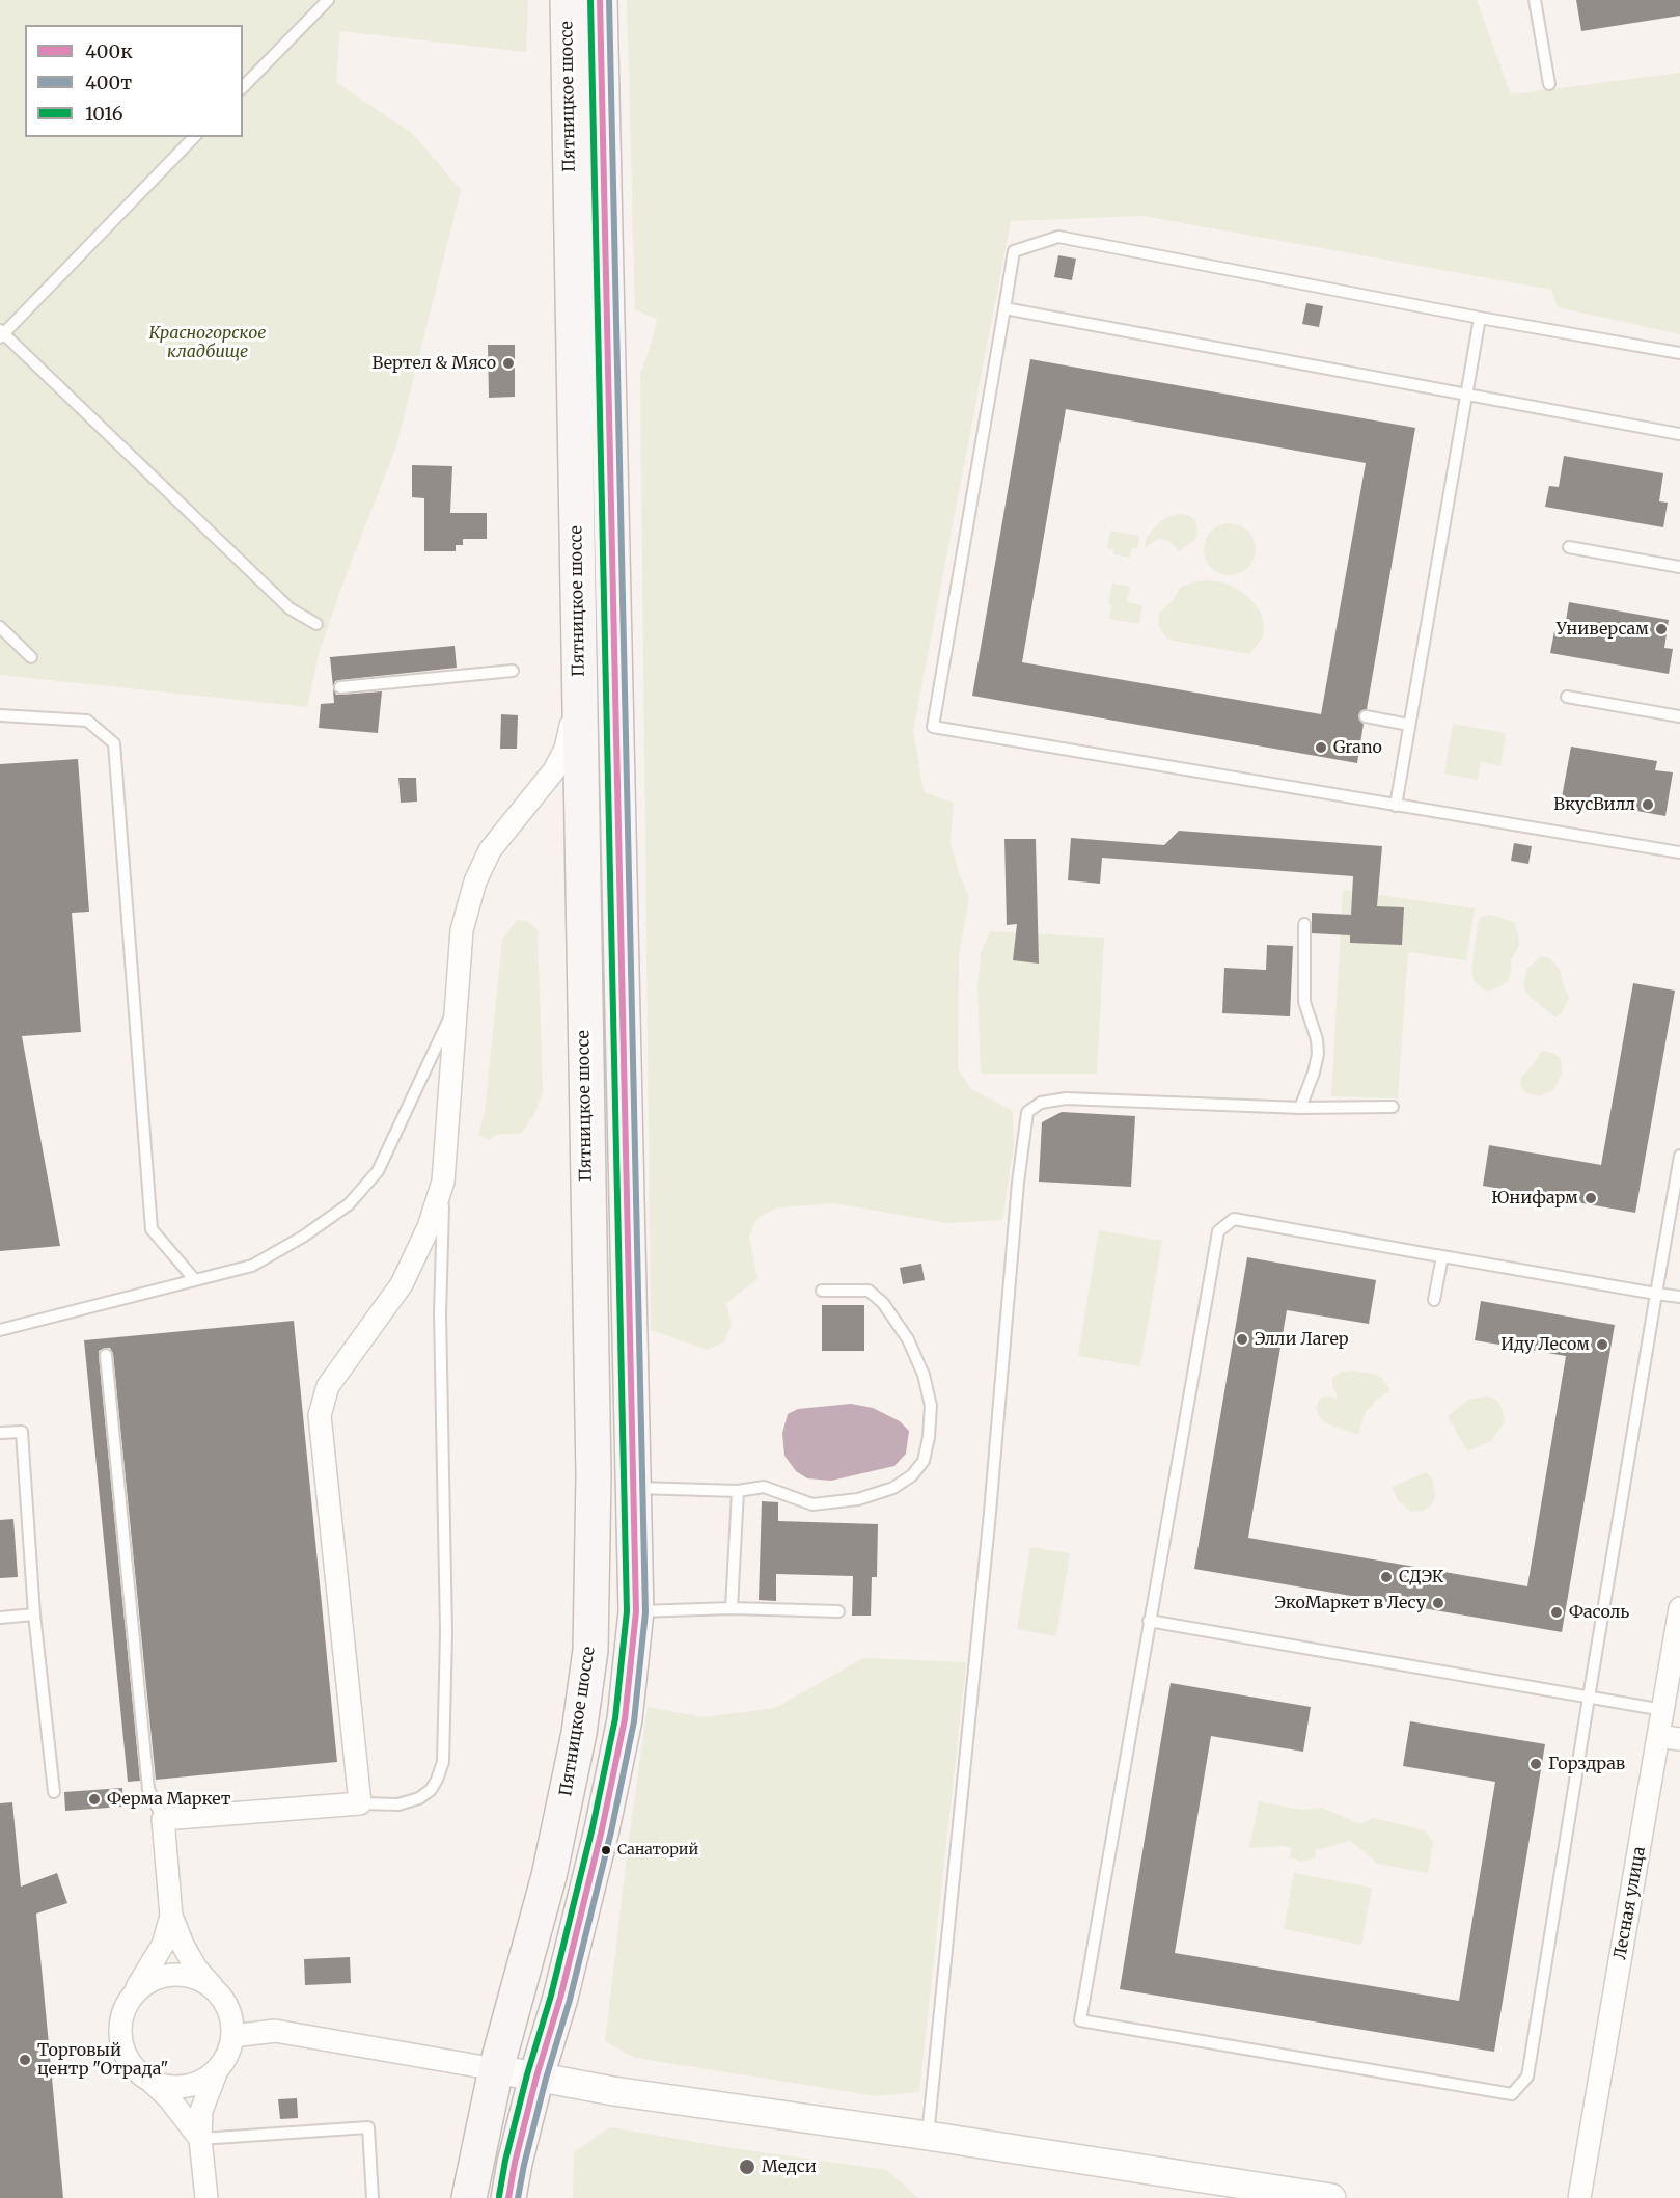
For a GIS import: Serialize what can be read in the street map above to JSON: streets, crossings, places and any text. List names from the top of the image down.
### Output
{
  "streets": {
    "main road": ["Пятницкое шоссе"],
    "street": ["Лесная улица"]
  },
  "parks": ["Красногорское кладбище"],
  "places": [
    "Вертел & Мясо",
    "Универсам",
    "Grano",
    "ВкусВилл",
    "Юнифарм",
    "Элли Лагер",
    "Иду Лесом",
    "СДЭК",
    "ЭкоМаркет в Лесу",
    "Фасоль",
    "Горздрав",
    "Ферма Маркет",
    "Санаторий",
    "Торговый центр \"Отрада\"",
    "Медси"
  ],
  "lines": ["transit line 400к", "transit line 400т", "transit line 1016"],
  "legend": ["400к", "400т", "1016"]
}
